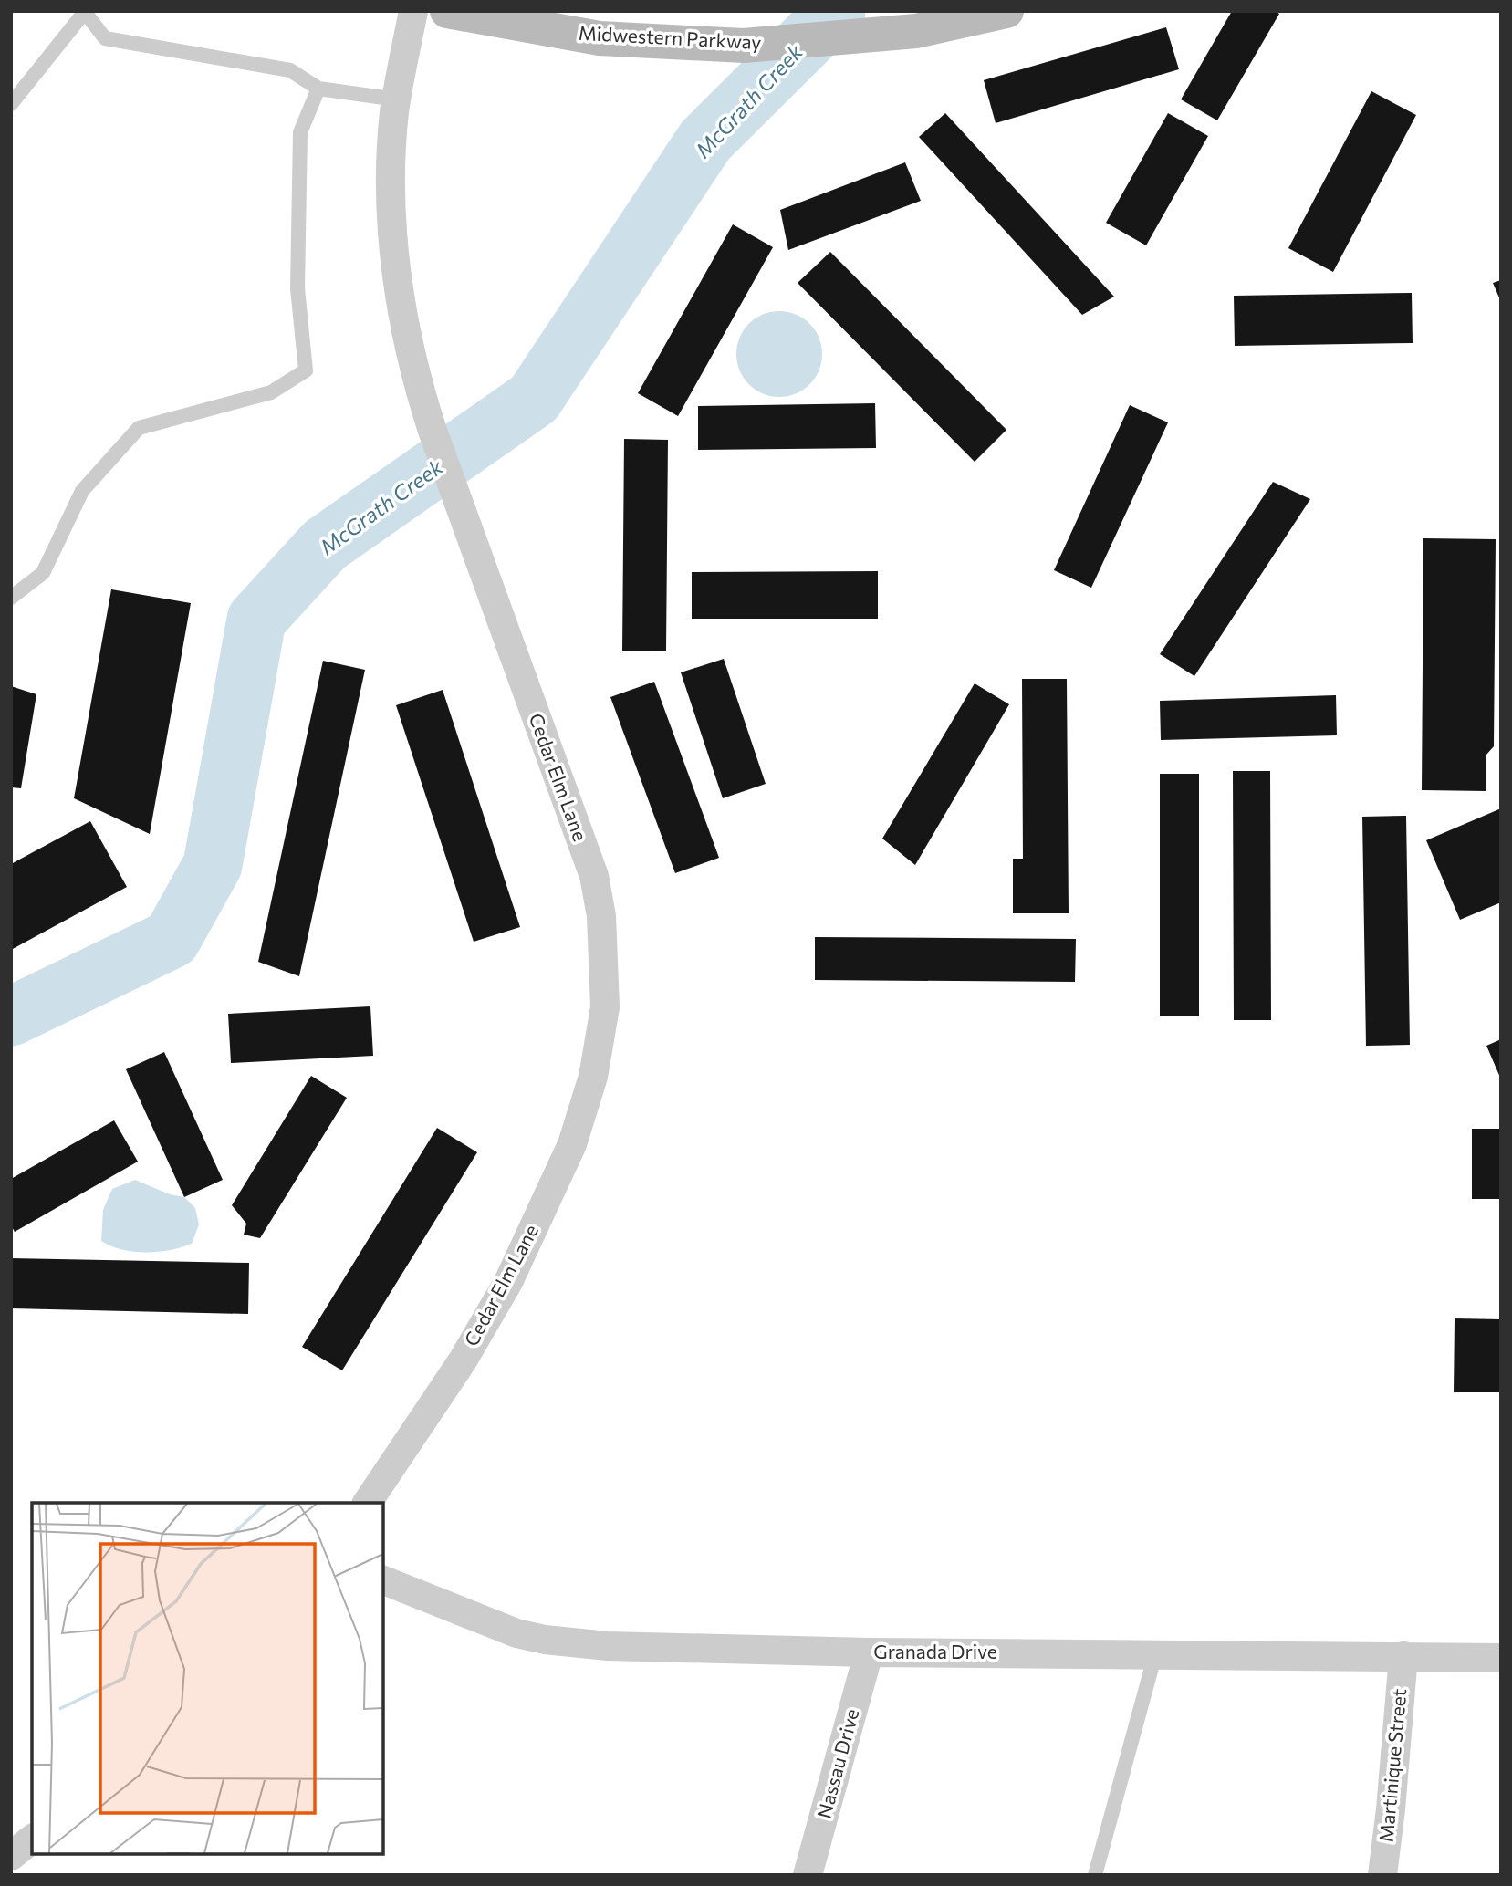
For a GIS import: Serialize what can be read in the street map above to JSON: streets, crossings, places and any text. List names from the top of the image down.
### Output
{
  "streets": {
    "main road": ["Midwestern Parkway"],
    "street": [
      "Cedar Elm Lane",
      "Granada Drive",
      "Nassau Drive",
      "Martinique Street"
    ]
  },
  "crossings": [
    ["Granada Drive", "Nassau Drive"],
    ["Granada Drive", "Martinique Street"]
  ],
  "water": ["McGrath Creek"]
}
